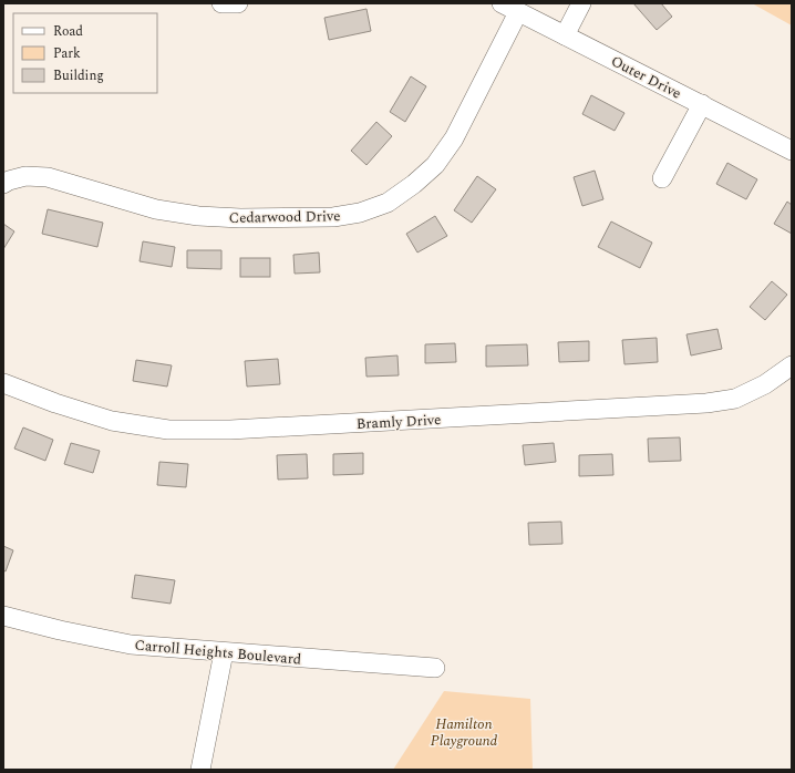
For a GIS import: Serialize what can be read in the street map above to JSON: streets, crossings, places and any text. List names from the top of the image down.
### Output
{
  "streets": {
    "street": [
      "Outer Drive",
      "Cedarwood Drive",
      "Bramly Drive",
      "Carroll Heights Boulevard"
    ]
  },
  "crossings": [
    ["Outer Drive", "Cedarwood Drive"]
  ],
  "parks": ["Hamilton Playground"],
  "legend": ["Road", "Park", "Building"]
}
